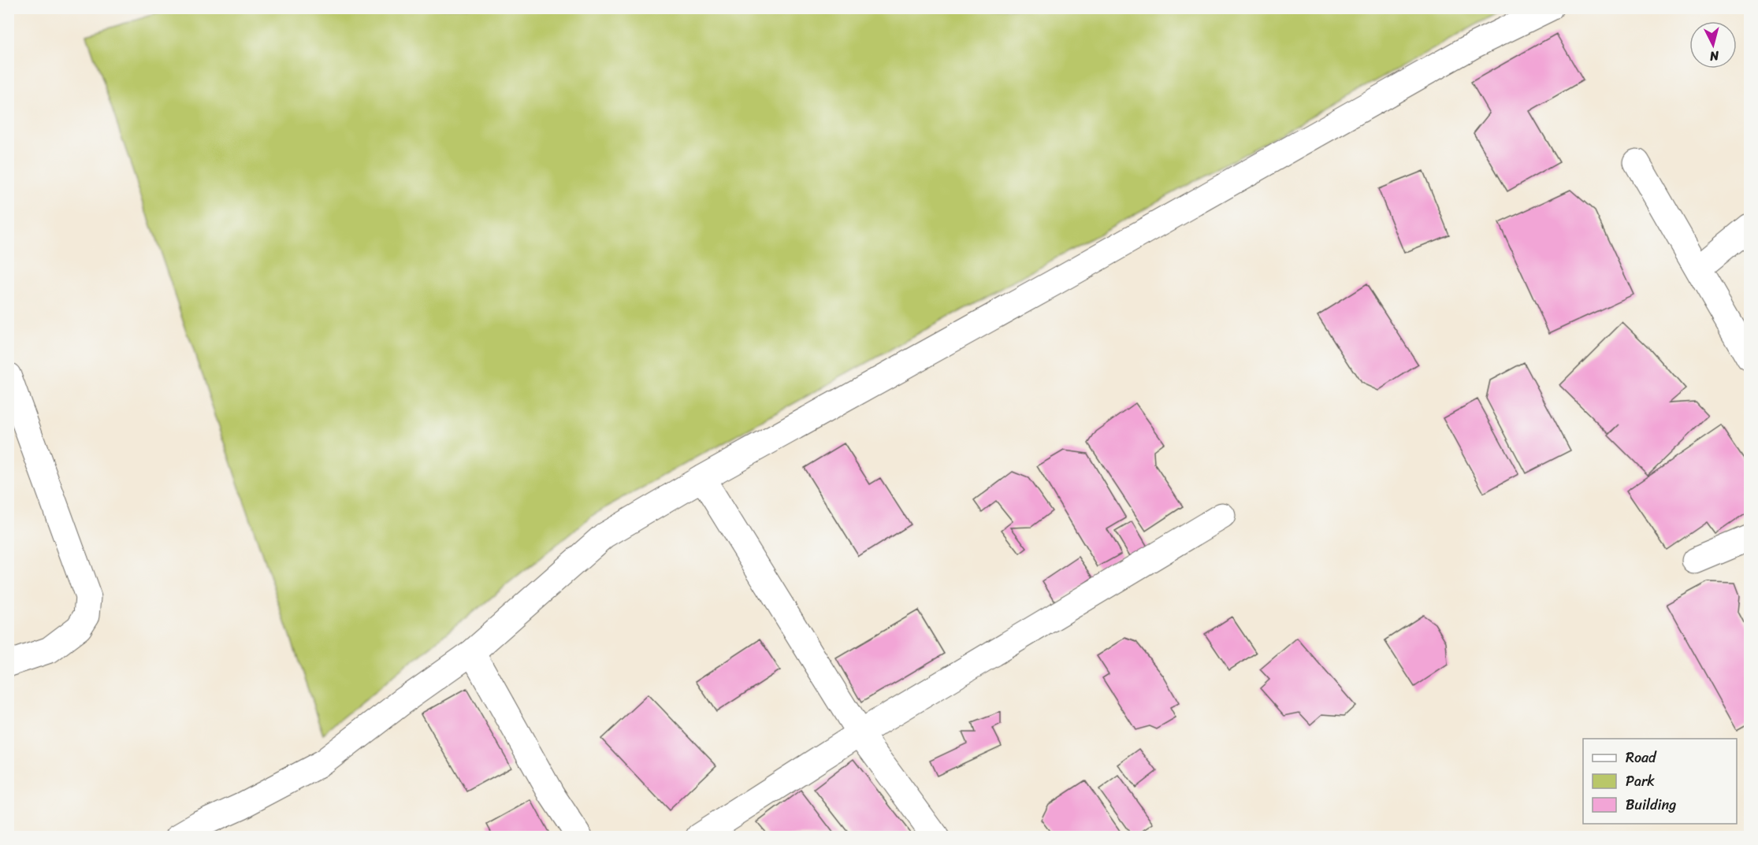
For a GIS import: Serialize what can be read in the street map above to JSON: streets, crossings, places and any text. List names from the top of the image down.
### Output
{
  "legend": ["Road", "Park", "Building"],
  "north": "bottom"
}
